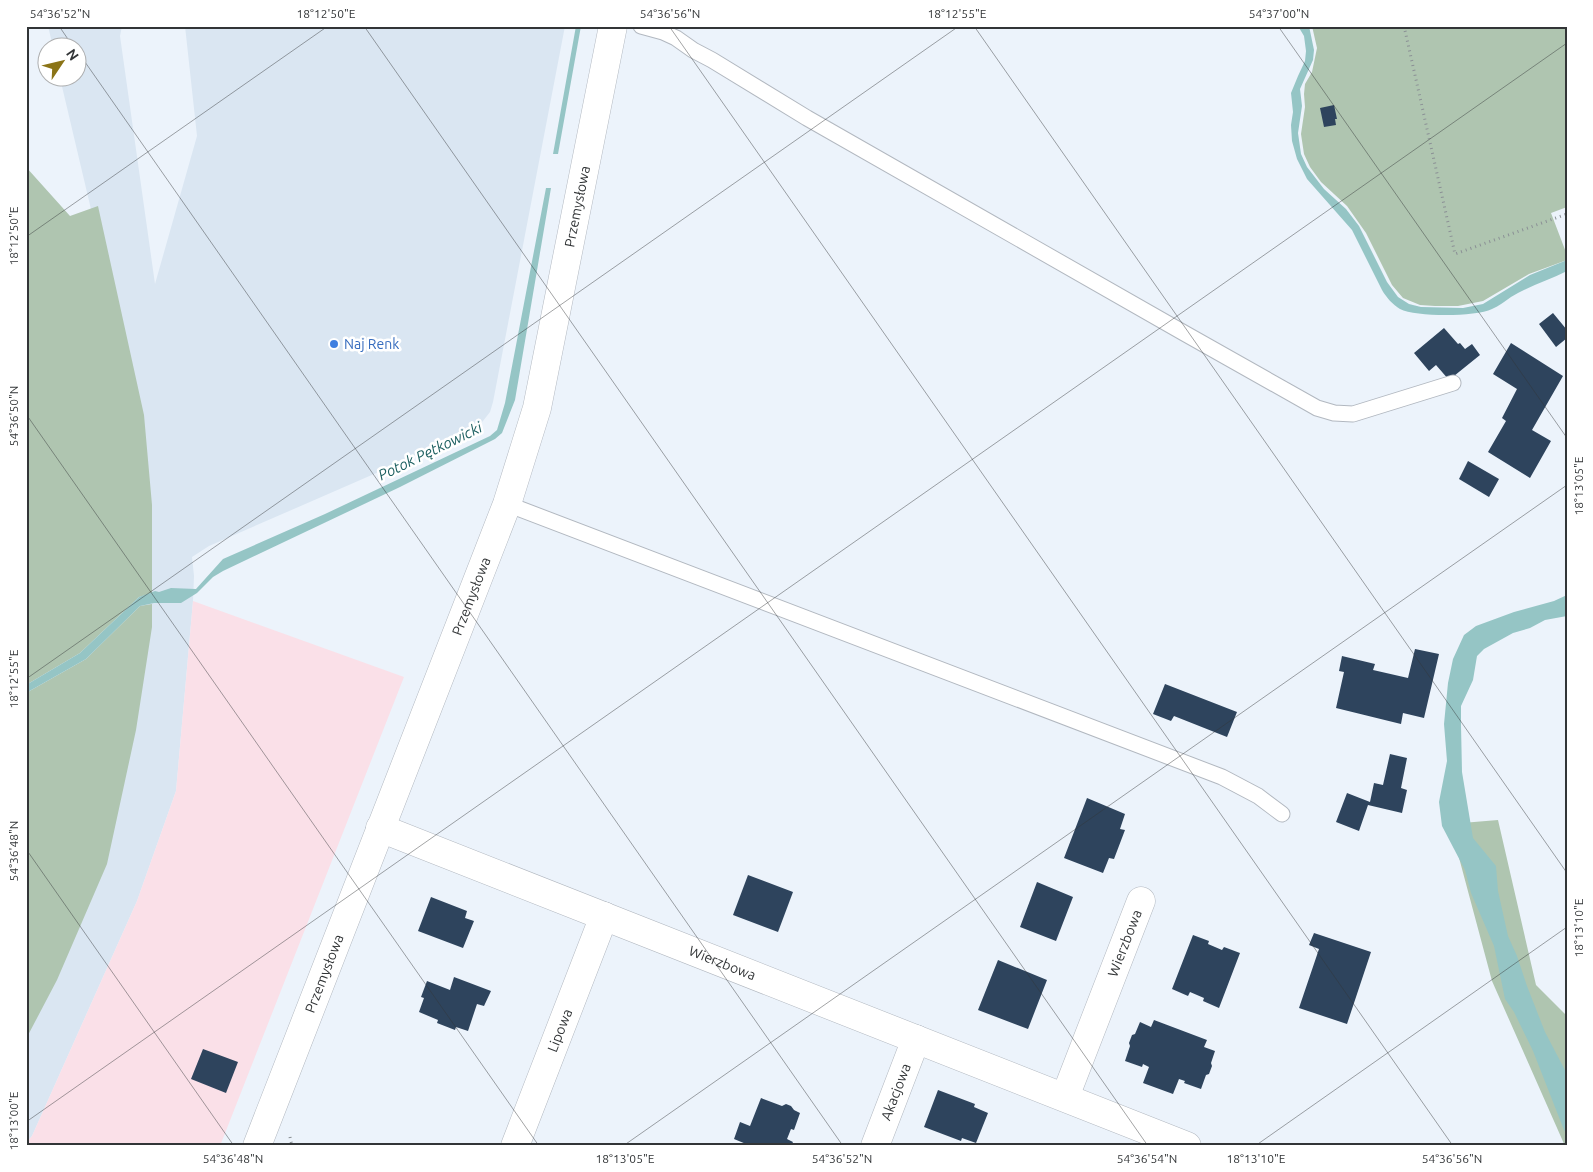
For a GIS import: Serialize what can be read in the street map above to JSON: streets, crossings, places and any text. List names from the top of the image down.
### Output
{
  "streets": {
    "street": [
      "Przemysłowa",
      "Wierzbowa",
      "Lipowa",
      "Akacjowa"
    ]
  },
  "crossings": [
    ["Przemysłowa", "Wierzbowa"],
    ["Wierzbowa", "Lipowa"],
    ["Wierzbowa", "Akacjowa"]
  ],
  "water": ["Potok Pętkowicki"],
  "places": ["Naj Renk"],
  "north": "top right",
  "coordinates": [
    "54°36'52\"N",
    "18°12'50\"E",
    "54°36'56\"N",
    "18°12'55\"E",
    "54°37'00\"N",
    "54°36'50\"N",
    "18°13'05\"E",
    "54°36'48\"N",
    "18°13'10\"E",
    "18°13'00\"E",
    "54°36'54\"N"
  ]
}
